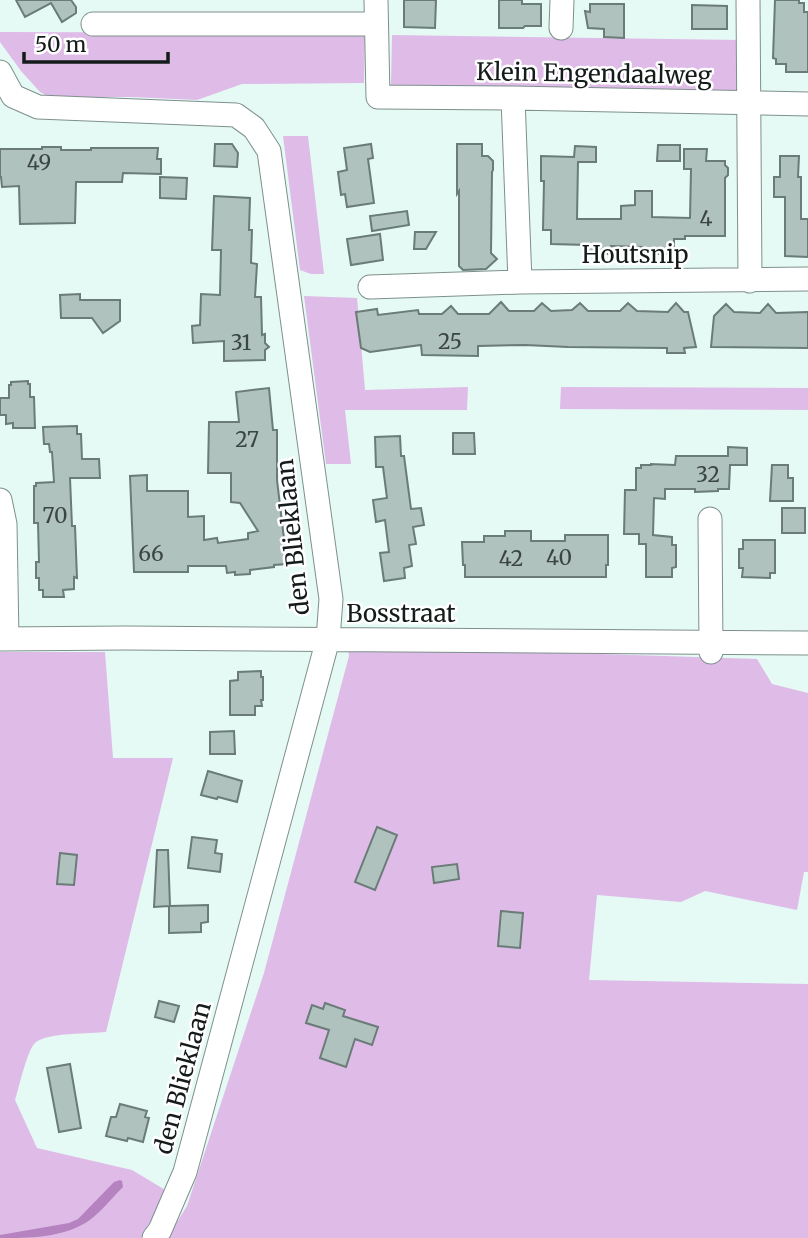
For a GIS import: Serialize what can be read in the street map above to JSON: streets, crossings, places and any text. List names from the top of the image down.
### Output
{
  "streets": {
    "street": [
      "Klein Engendaalweg",
      "Houtsnip",
      "den Blieklaan",
      "Bosstraat"
    ]
  },
  "crossings": [
    ["den Blieklaan", "Bosstraat"]
  ],
  "house_numbers": [
    "49",
    "4",
    "25",
    "31",
    "27",
    "32",
    "70",
    "66",
    "40",
    "42"
  ],
  "scale_bar": "50 m"
}
